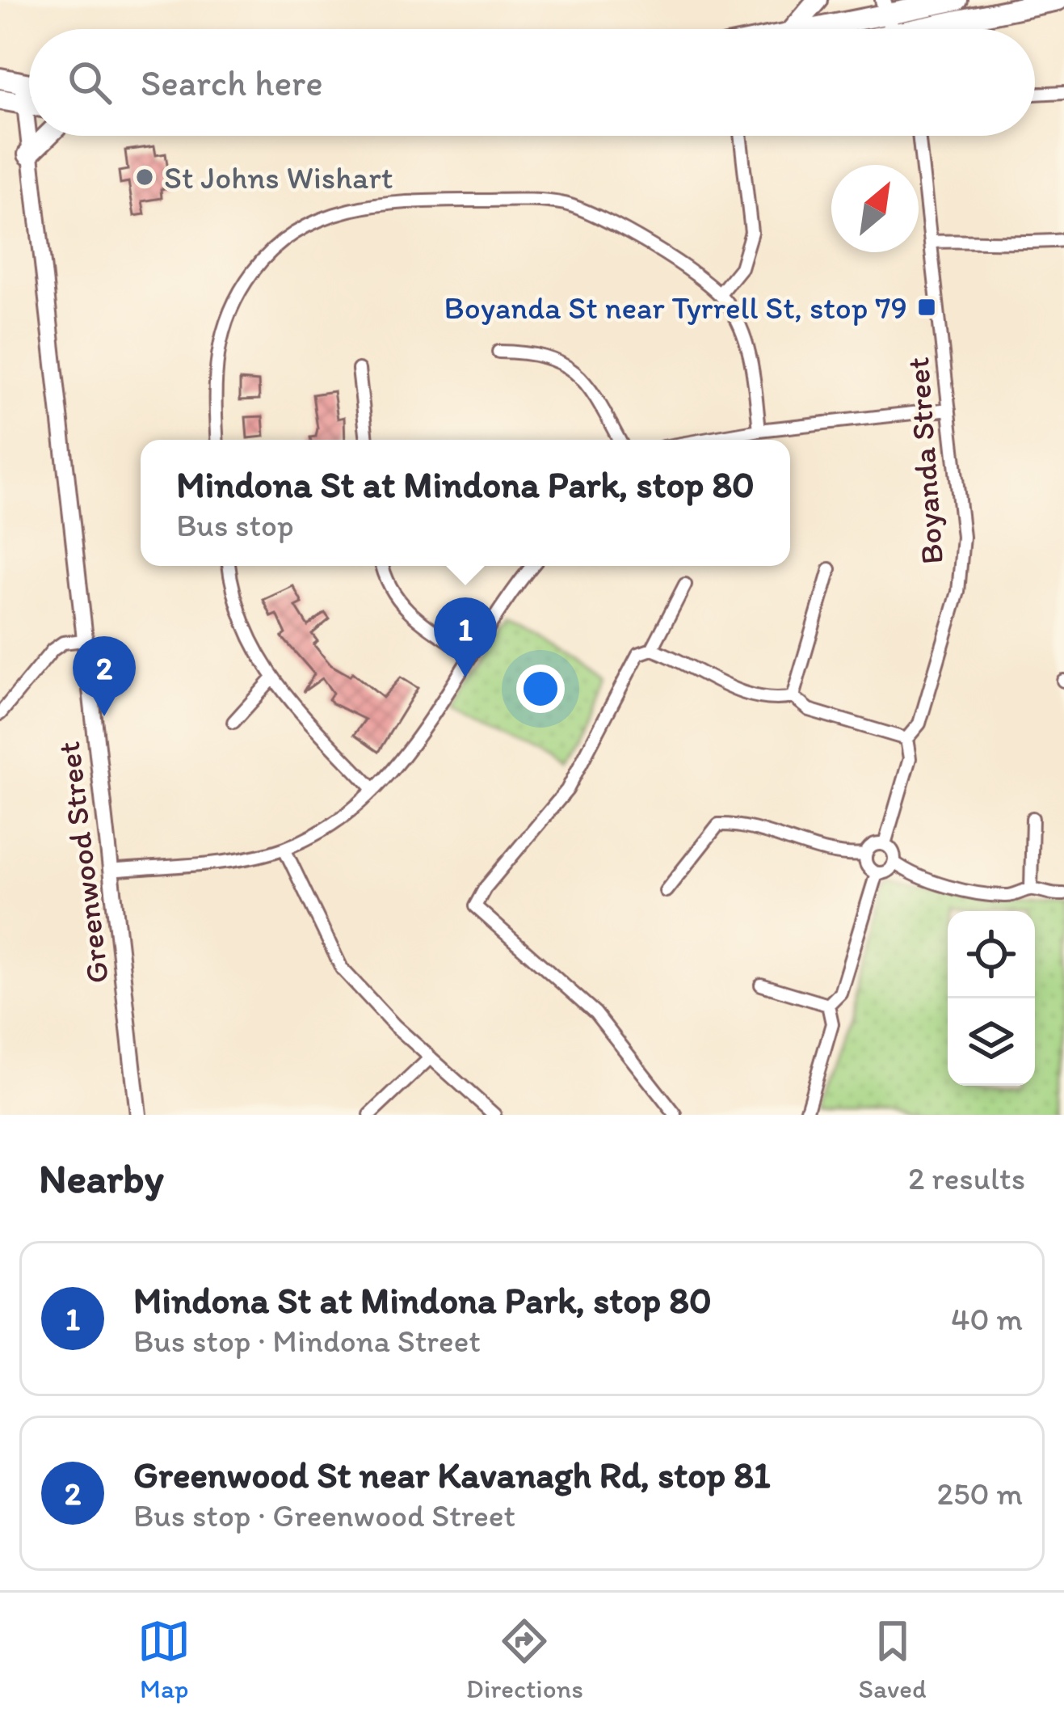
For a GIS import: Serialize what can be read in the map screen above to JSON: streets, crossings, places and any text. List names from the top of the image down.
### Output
{
  "streets": {
    "street": ["Boyanda Street", "Greenwood Street"]
  },
  "places": {
    "other": ["St Johns Wishart"],
    "transit": ["Boyanda St near Tyrrell St, stop 79"]
  },
  "north": "top right",
  "page": {
    "search": "Search here",
    "popup": ["Mindona St at Mindona Park, stop 80", "Bus stop"],
    "pins": ["1", "2"],
    "heading": ["Nearby", "2 results"],
    "list": [
      {
        "mark": "1",
        "name": "Mindona St at Mindona Park, stop 80",
        "note": "Bus stop · Mindona Street",
        "value": "40 m"
      },
      {
        "mark": "2",
        "name": "Greenwood St near Kavanagh Rd, stop 81",
        "note": "Bus stop · Greenwood Street",
        "value": "250 m"
      }
    ],
    "nav": ["Map", "Directions", "Saved"]
  }
}
